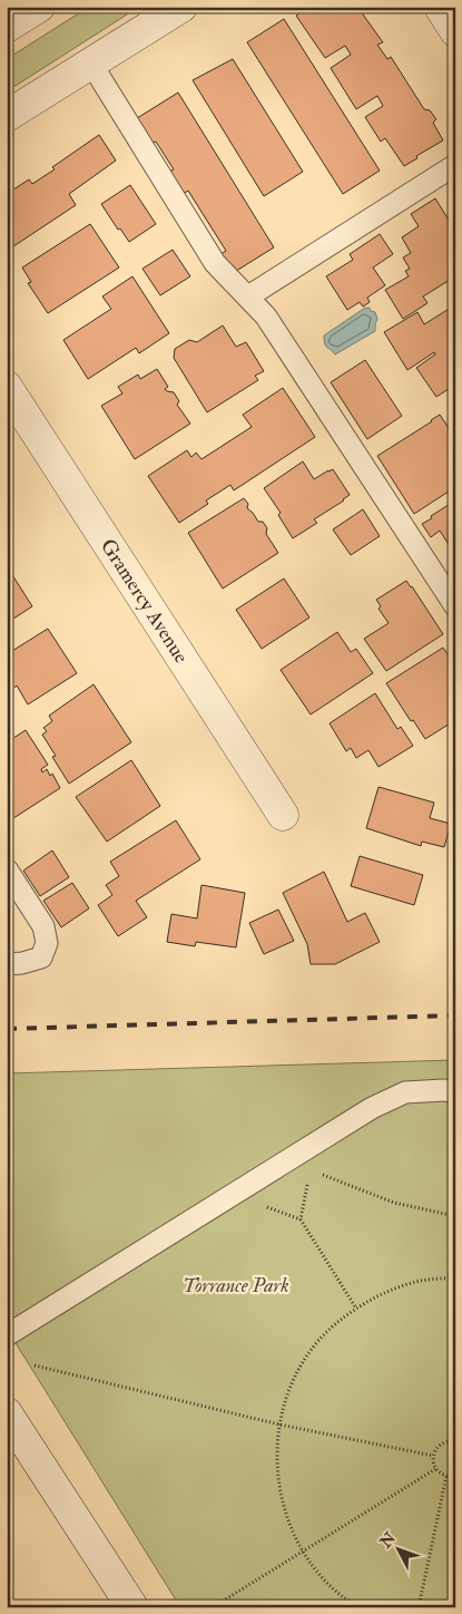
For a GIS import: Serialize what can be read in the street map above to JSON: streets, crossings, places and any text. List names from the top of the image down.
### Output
{
  "streets": {
    "street": ["Gramercy Avenue"]
  },
  "parks": ["Torrance Park"],
  "north": "top left"
}
